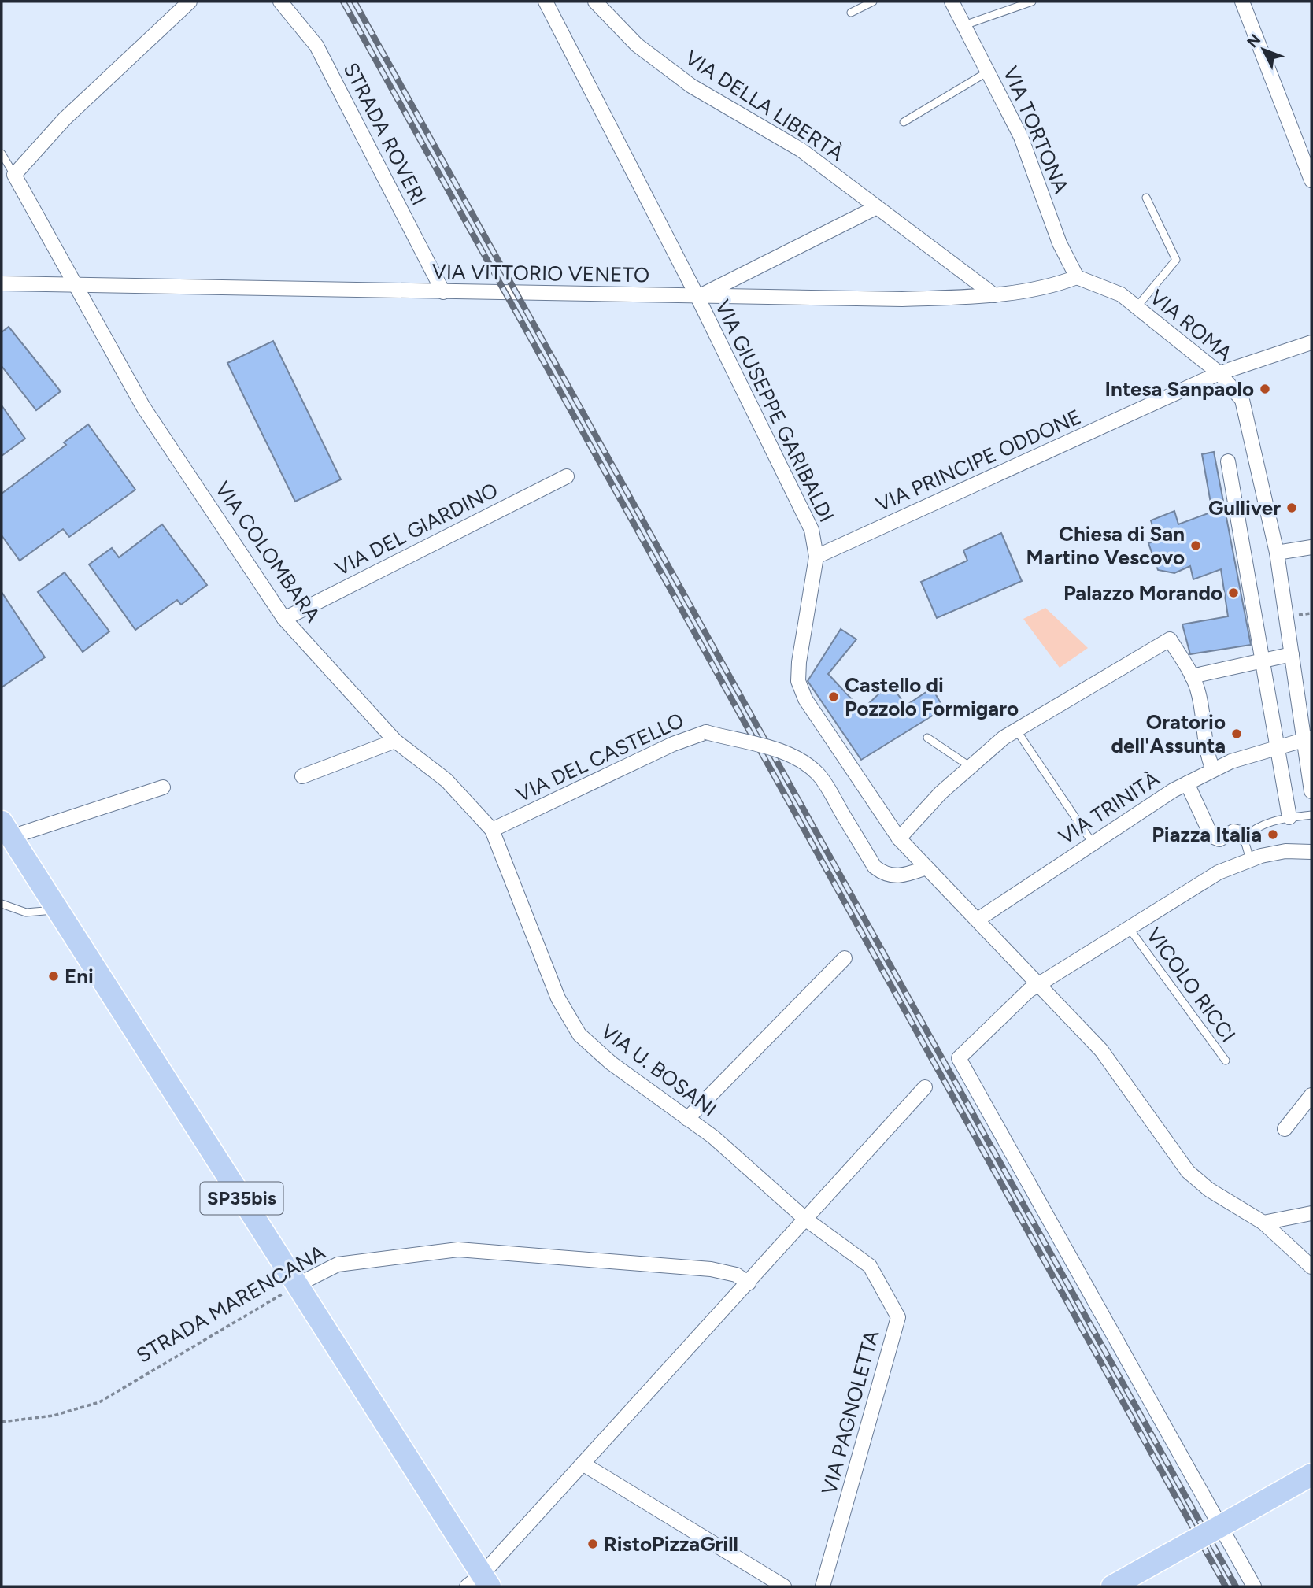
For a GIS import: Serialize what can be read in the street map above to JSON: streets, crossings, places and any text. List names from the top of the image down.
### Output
{
  "streets": {
    "main road": ["SP35bis"],
    "street": [
      "VIA DELLA LIBERTÀ",
      "VIA TORTONA",
      "STRADA ROVERI",
      "VIA VITTORIO VENETO",
      "VIA ROMA",
      "VIA GIUSEPPE GARIBALDI",
      "VIA PRINCIPE ODDONE",
      "VIA DEL GIARDINO",
      "VIA COLOMBARA",
      "VIA DEL CASTELLO",
      "VIA TRINITÀ",
      "VIA U. BOSANI",
      "STRADA MARENCANA",
      "VIA PAGNOLETTA"
    ],
    "lane": ["VICOLO RICCI"]
  },
  "crossings": [
    ["VIA DELLA LIBERTÀ", "VIA VITTORIO VENETO"],
    ["VIA TORTONA", "VIA VITTORIO VENETO"],
    ["VIA TORTONA", "VIA ROMA"],
    ["STRADA ROVERI", "VIA VITTORIO VENETO"],
    ["VIA VITTORIO VENETO", "VIA ROMA"],
    ["VIA VITTORIO VENETO", "VIA GIUSEPPE GARIBALDI"],
    ["VIA VITTORIO VENETO", "VIA COLOMBARA"],
    ["VIA ROMA", "VIA PRINCIPE ODDONE"],
    ["VIA ROMA", "VIA TRINITÀ"],
    ["VIA GIUSEPPE GARIBALDI", "VIA PRINCIPE ODDONE"],
    ["VIA GIUSEPPE GARIBALDI", "VIA DEL CASTELLO"],
    ["VIA GIUSEPPE GARIBALDI", "VIA TRINITÀ"],
    ["VIA DEL GIARDINO", "VIA COLOMBARA"],
    ["VIA COLOMBARA", "VIA DEL CASTELLO"],
    ["VIA COLOMBARA", "VIA U. BOSANI"],
    ["VIA DEL CASTELLO", "VIA U. BOSANI"],
    ["VIA U. BOSANI", "VIA PAGNOLETTA"],
    ["SP35bis", "STRADA MARENCANA"]
  ],
  "places": [
    "Intesa Sanpaolo",
    "Gulliver",
    "Chiesa di San Martino Vescovo",
    "Palazzo Morando",
    "Castello di Pozzolo Formigaro",
    "Oratorio dell'Assunta",
    "Piazza Italia",
    "Eni",
    "RistoPizzaGrill"
  ],
  "north": "top left"
}
